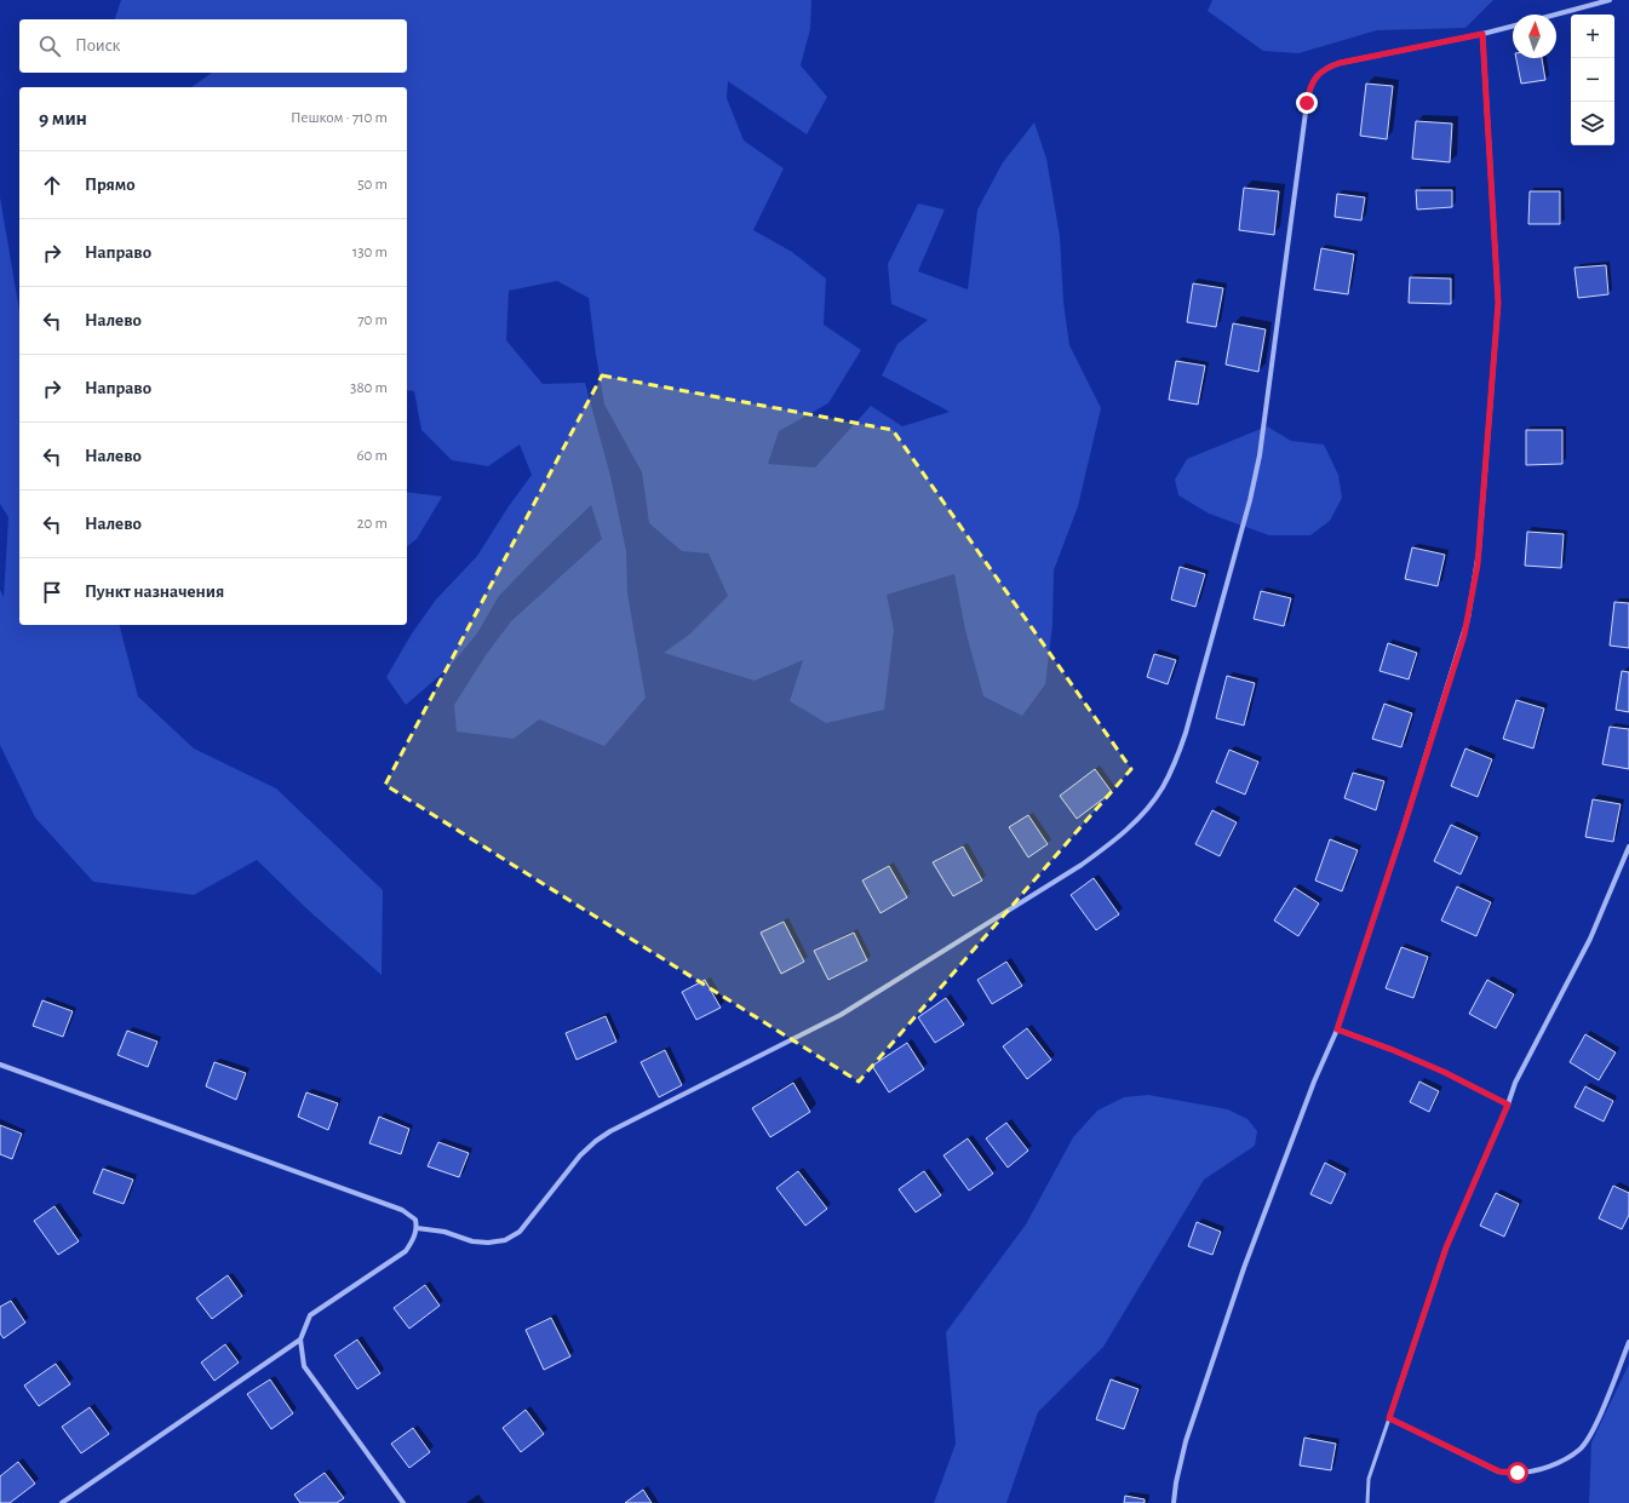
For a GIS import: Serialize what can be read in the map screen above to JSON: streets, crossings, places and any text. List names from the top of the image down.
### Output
{
  "north": "top",
  "page": {
    "map_buttons": ["+", "−"],
    "search": "Поиск",
    "heading": ["9 мин", "Пешком · 710 m"],
    "list": [
      ["Прямо", "50 m"],
      ["Направо", "130 m"],
      ["Налево", "70 m"],
      ["Направо", "380 m"],
      ["Налево", "60 m"],
      ["Налево", "20 m"],
      "Пункт назначения"
    ]
  }
}
